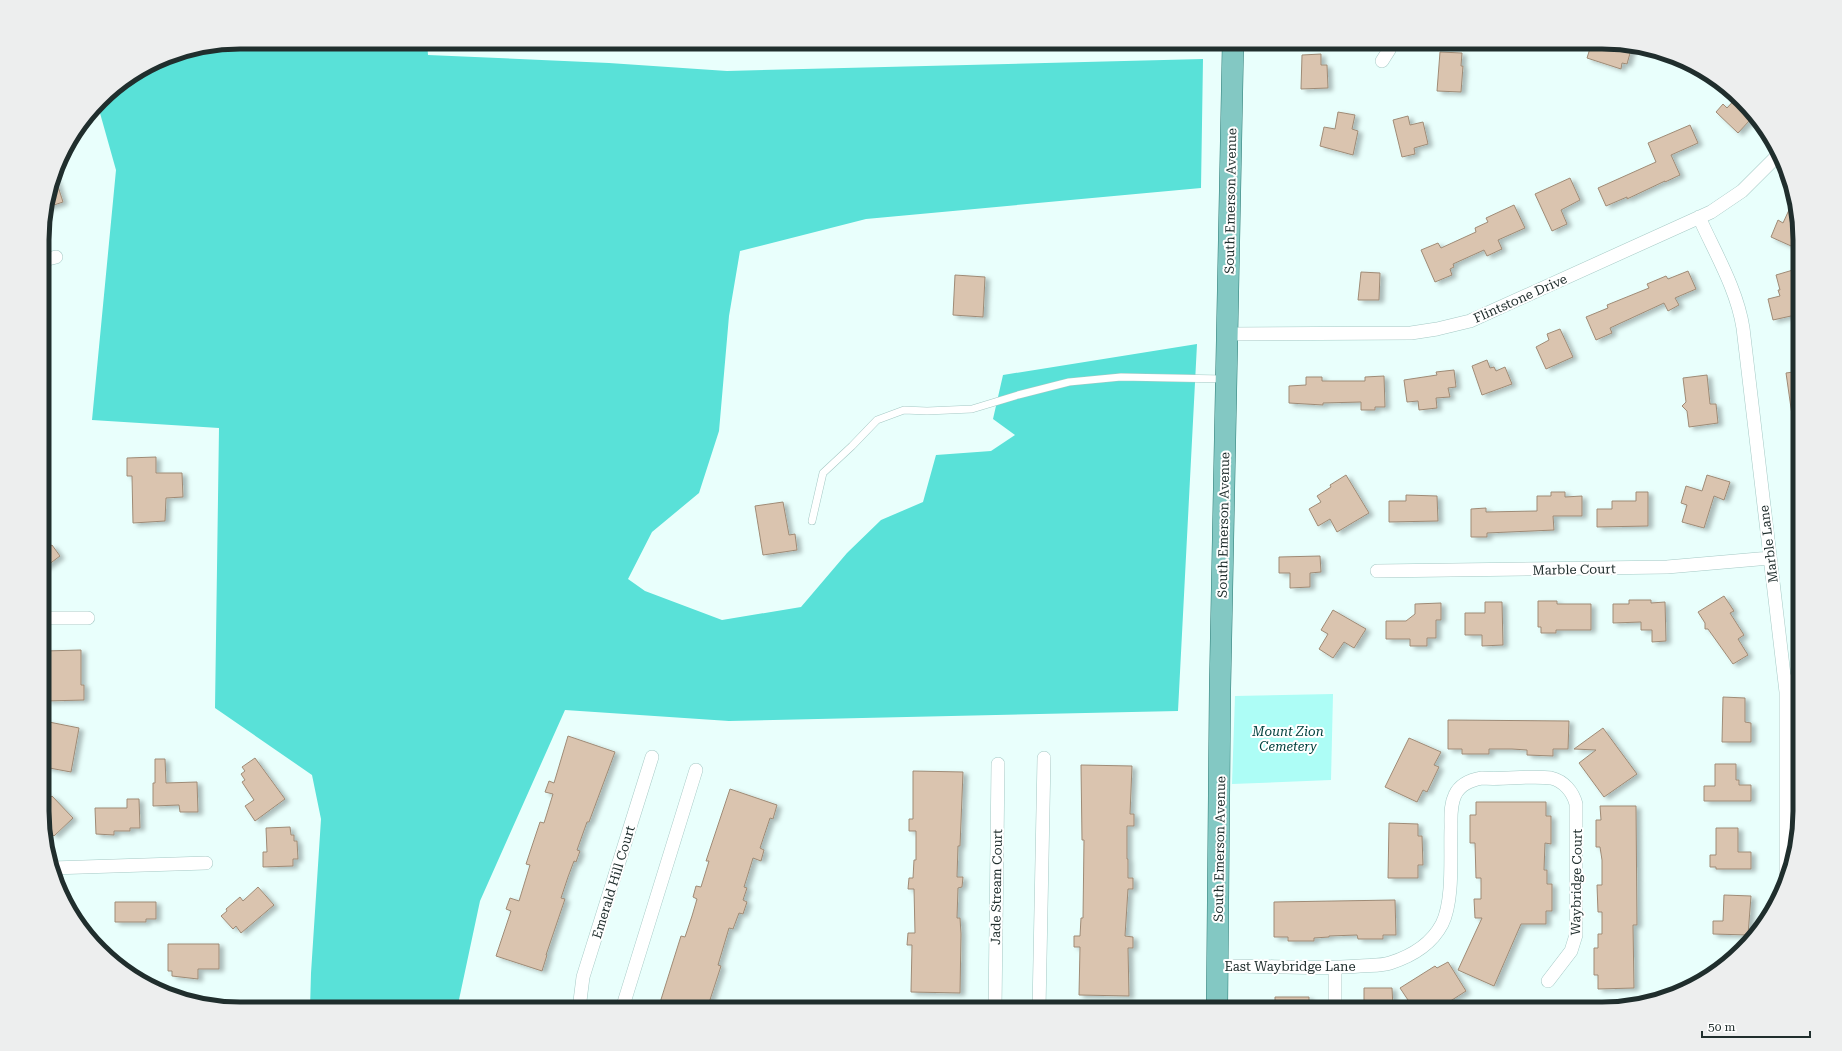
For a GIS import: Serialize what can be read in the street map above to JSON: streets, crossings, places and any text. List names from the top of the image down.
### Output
{
  "streets": {
    "main road": ["South Emerson Avenue"],
    "street": [
      "Flintstone Drive",
      "Marble Lane",
      "Marble Court",
      "Emerald Hill Court",
      "Waybridge Court",
      "Jade Stream Court",
      "East Waybridge Lane"
    ]
  },
  "crossings": [
    ["South Emerson Avenue", "Flintstone Drive"],
    ["South Emerson Avenue", "East Waybridge Lane"],
    ["Flintstone Drive", "Marble Lane"],
    ["Marble Lane", "Marble Court"],
    ["Waybridge Court", "East Waybridge Lane"]
  ],
  "parks": ["Mount Zion Cemetery"],
  "scale_bar": "50 m"
}
